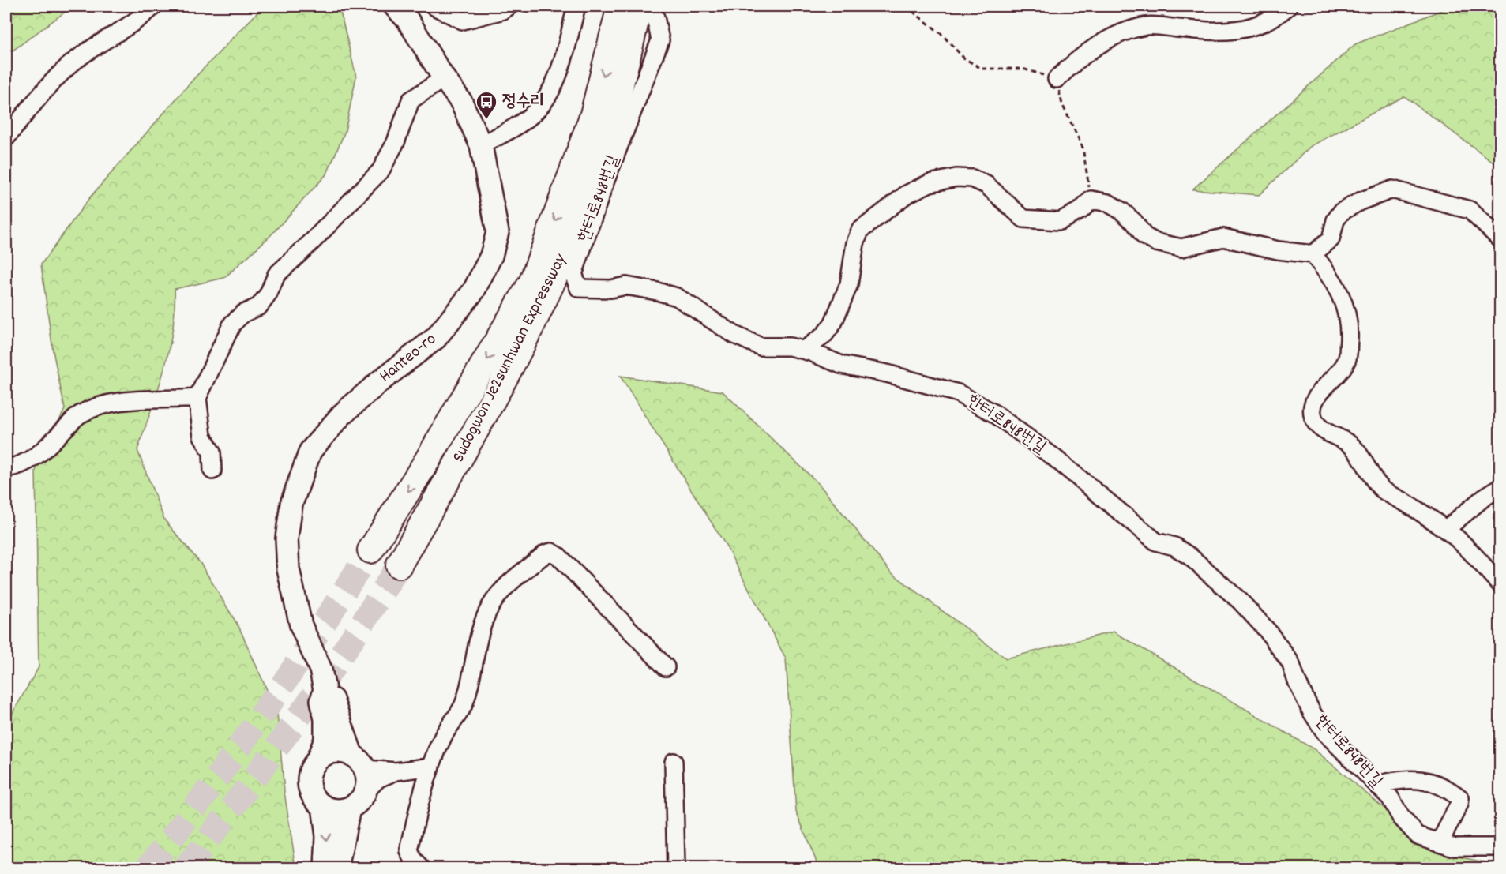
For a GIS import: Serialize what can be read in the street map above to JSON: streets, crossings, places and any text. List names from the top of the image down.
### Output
{
  "streets": {
    "highway": ["Sudogwon Je2sunhwan Expressway"],
    "main road": ["Hanteo-ro"],
    "street": ["한터로848번길"]
  },
  "places": {
    "bus stop": ["정수리"]
  }
}
